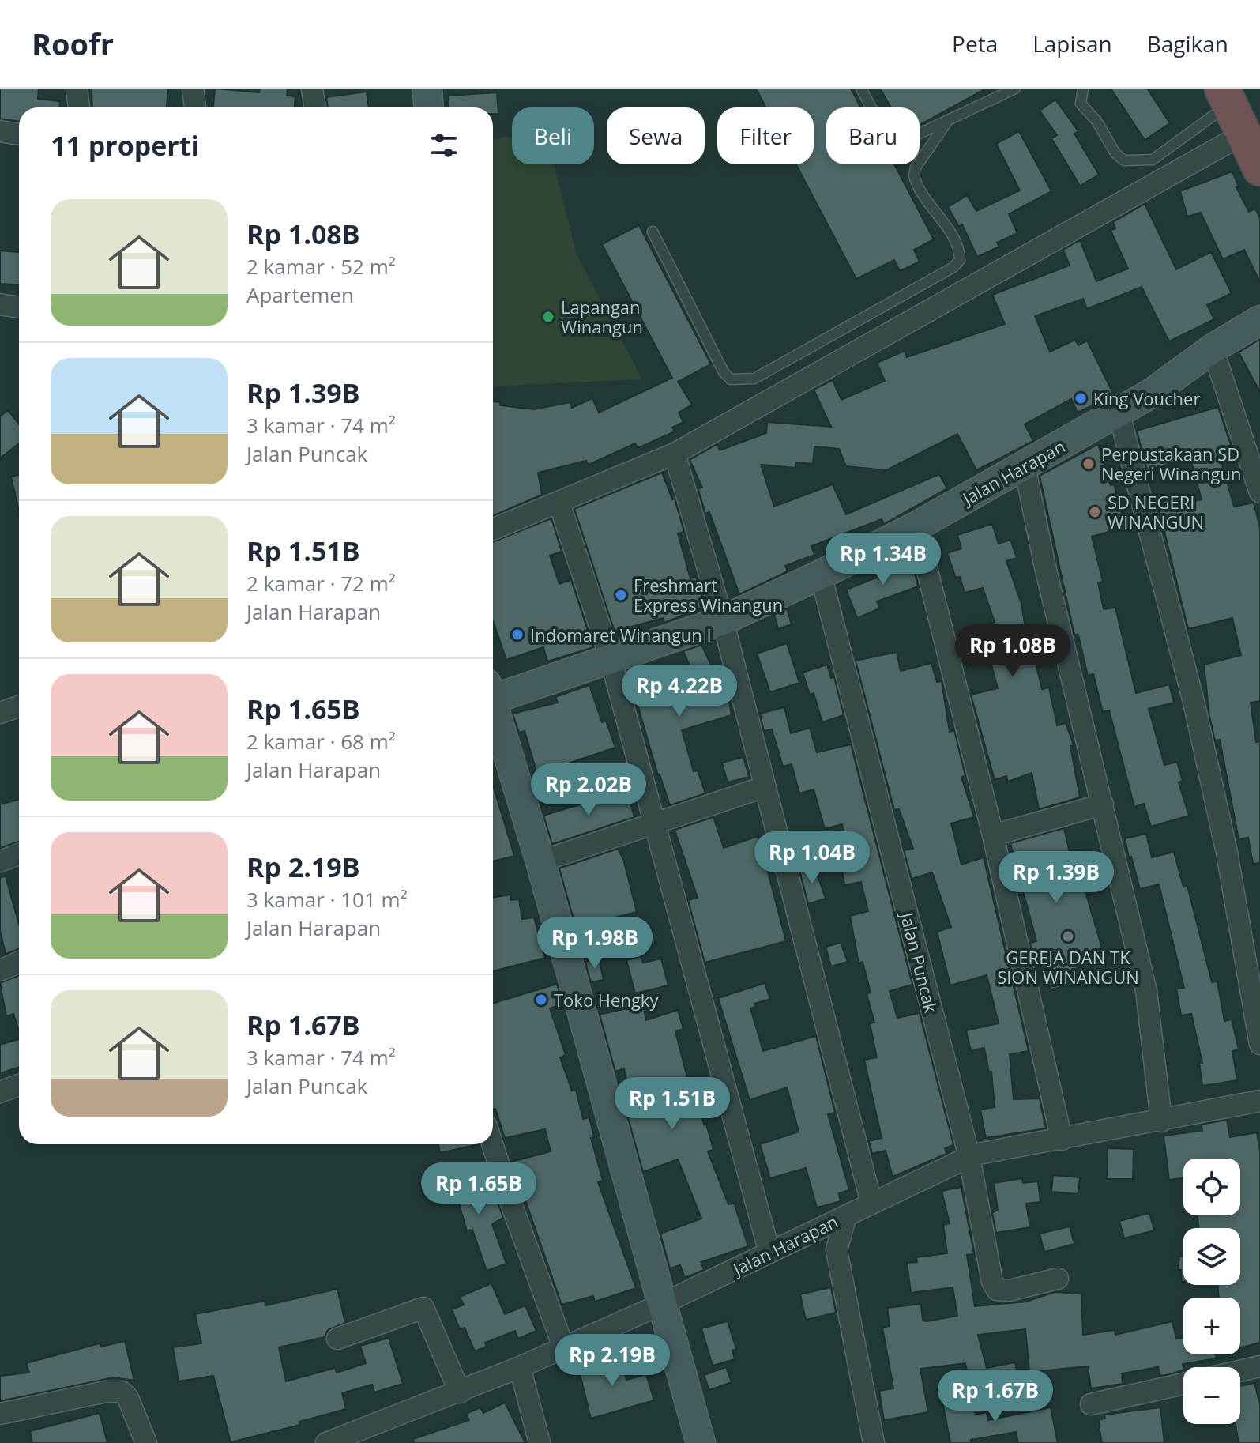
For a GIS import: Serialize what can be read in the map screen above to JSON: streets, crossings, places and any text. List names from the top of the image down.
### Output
{
  "streets": {
    "street": ["Jalan Harapan", "Jalan Puncak"]
  },
  "crossings": [
    ["Jalan Harapan", "Jalan Puncak"]
  ],
  "places": [
    "Lapangan Winangun",
    "King Voucher",
    "Perpustakaan SD Negeri Winangun",
    "SD NEGERI WINANGUN",
    "Freshmart Express Winangun",
    "Indomaret Winangun I",
    "GEREJA DAN TK SION WINANGUN",
    "Toko Hengky"
  ],
  "page": {
    "header": "Roofr",
    "nav": ["Peta", "Lapisan", "Bagikan"],
    "chip": [
      "Beli",
      "Sewa",
      "Filter",
      "Baru"
    ],
    "heading": "11 properti",
    "list": [
      {
        "name": "Rp 1.08B",
        "note": "2 kamar · 52 m² · Apartemen"
      },
      {
        "name": "Rp 1.39B",
        "note": "3 kamar · 74 m² · Jalan Puncak"
      },
      {
        "name": "Rp 1.51B",
        "note": "2 kamar · 72 m² · Jalan Harapan"
      },
      {
        "name": "Rp 1.65B",
        "note": "2 kamar · 68 m² · Jalan Harapan"
      },
      {
        "name": "Rp 2.19B",
        "note": "3 kamar · 101 m² · Jalan Harapan"
      },
      {
        "name": "Rp 1.67B",
        "note": "3 kamar · 74 m² · Jalan Puncak"
      }
    ],
    "price": [
      "Rp 1.34B",
      "Rp 1.08B",
      "Rp 4.22B",
      "Rp 2.02B",
      "Rp 1.04B",
      "Rp 1.39B",
      "Rp 1.98B",
      "Rp 1.51B",
      "Rp 1.65B",
      "Rp 2.19B",
      "Rp 1.67B"
    ],
    "map_buttons": ["+", "−"]
  }
}
